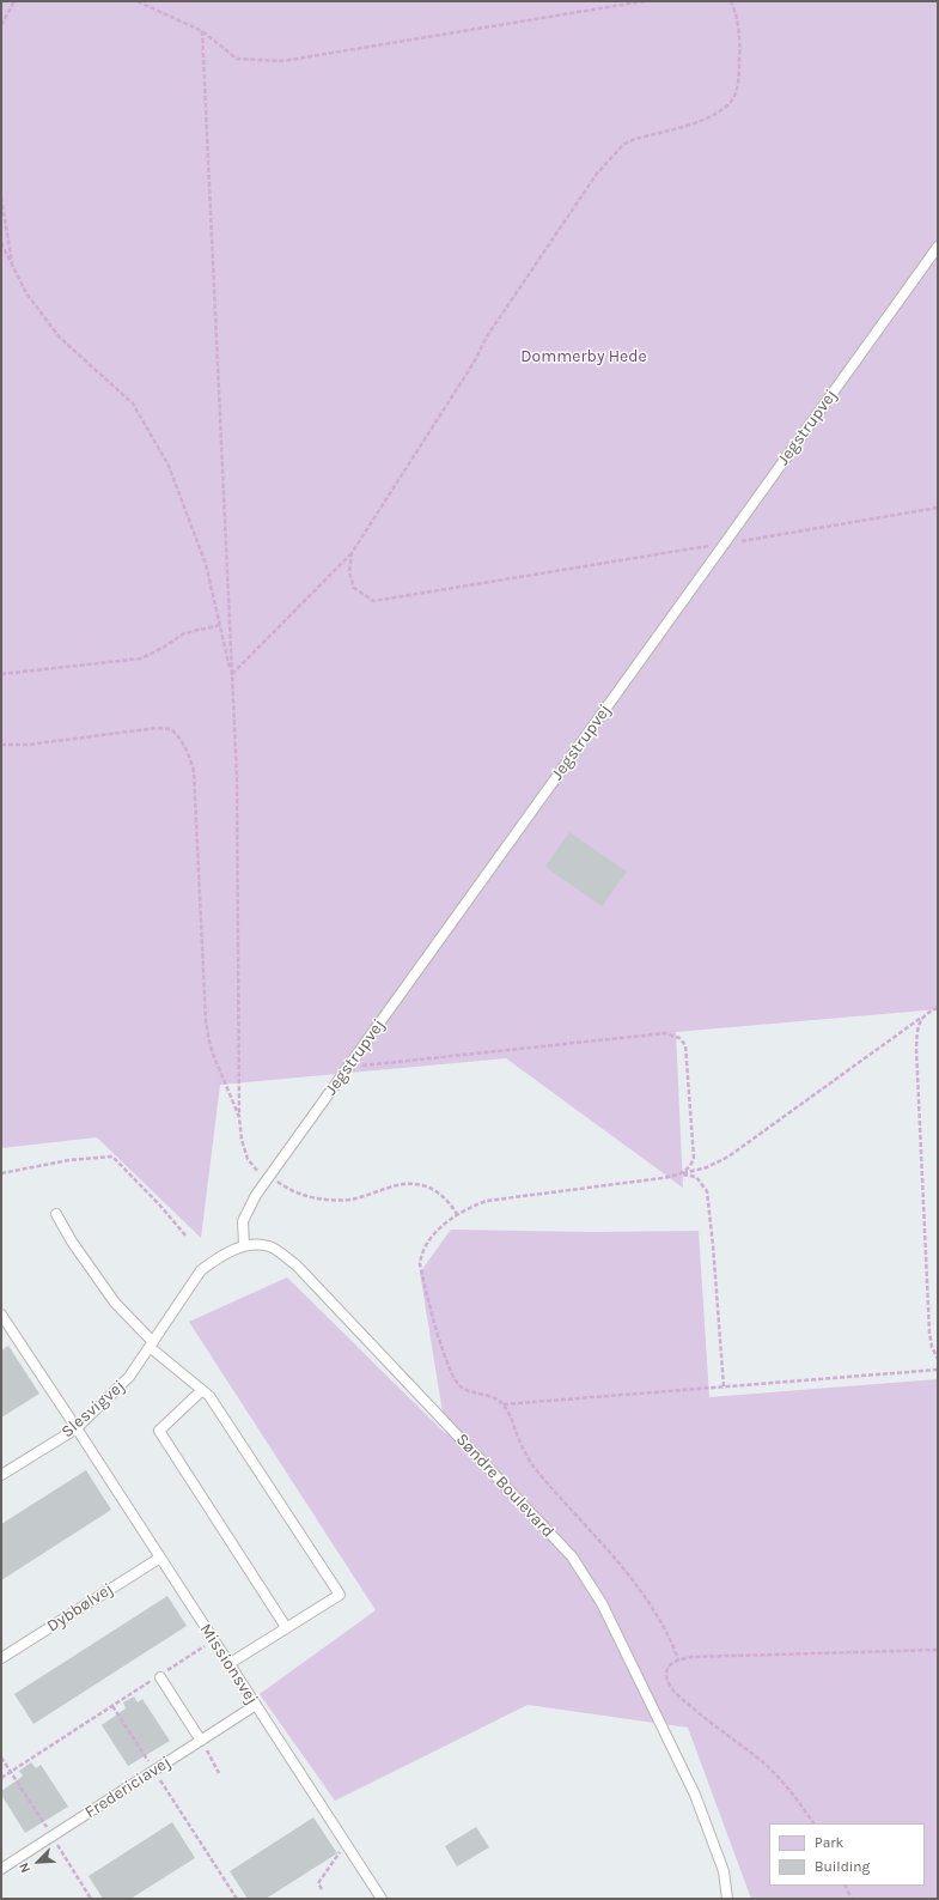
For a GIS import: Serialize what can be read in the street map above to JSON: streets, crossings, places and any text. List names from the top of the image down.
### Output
{
  "streets": {
    "lane": [
      "Jegstrupvej",
      "Slesvigvej",
      "Søndre Boulevard",
      "Dybbølvej",
      "Missionsvej",
      "Fredericiavej"
    ]
  },
  "crossings": [
    ["Jegstrupvej", "Søndre Boulevard"],
    ["Slesvigvej", "Søndre Boulevard"],
    ["Slesvigvej", "Missionsvej"],
    ["Dybbølvej", "Missionsvej"],
    ["Missionsvej", "Fredericiavej"]
  ],
  "parks": ["Dommerby Hede"],
  "legend": ["Park", "Building"],
  "north": "bottom left"
}
